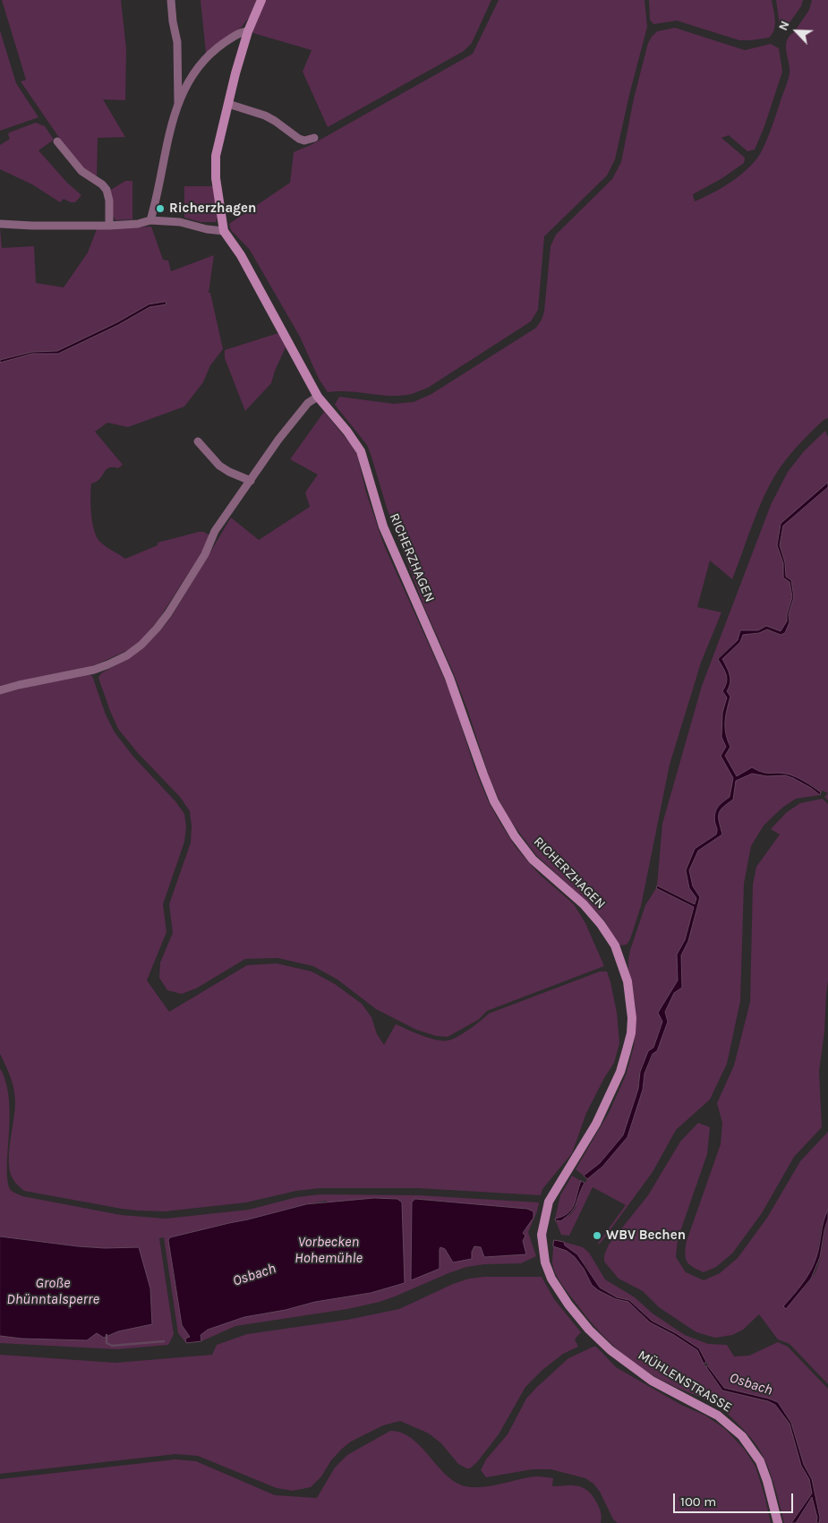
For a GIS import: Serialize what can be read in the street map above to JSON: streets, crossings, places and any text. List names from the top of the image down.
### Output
{
  "streets": {
    "street": ["RICHERZHAGEN", "MÜHLENSTRASSE"]
  },
  "crossings": [
    ["RICHERZHAGEN", "MÜHLENSTRASSE"]
  ],
  "water": ["Vorbecken Hohemühle", "Osbach", "Große Dhünntalsperre"],
  "places": ["Richerzhagen", "WBV Bechen"],
  "scale_bar": "100 m",
  "north": "top left"
}
